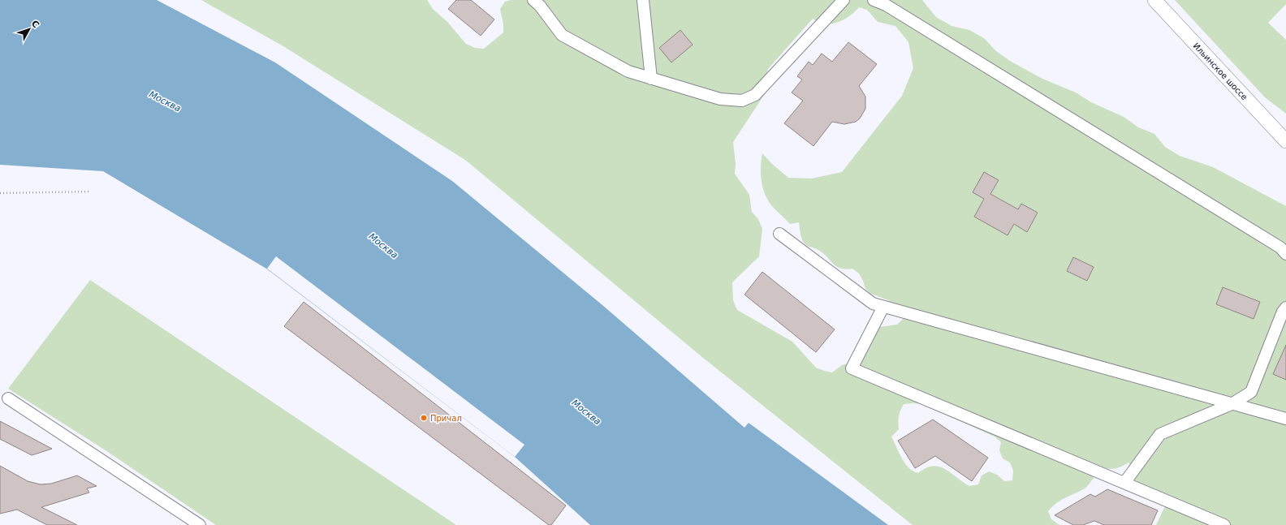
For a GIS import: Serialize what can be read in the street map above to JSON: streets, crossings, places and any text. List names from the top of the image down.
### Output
{
  "streets": {
    "main road": ["Ильинское шоссе"]
  },
  "water": ["Москва"],
  "places": ["Причал"],
  "north": "top right"
}
